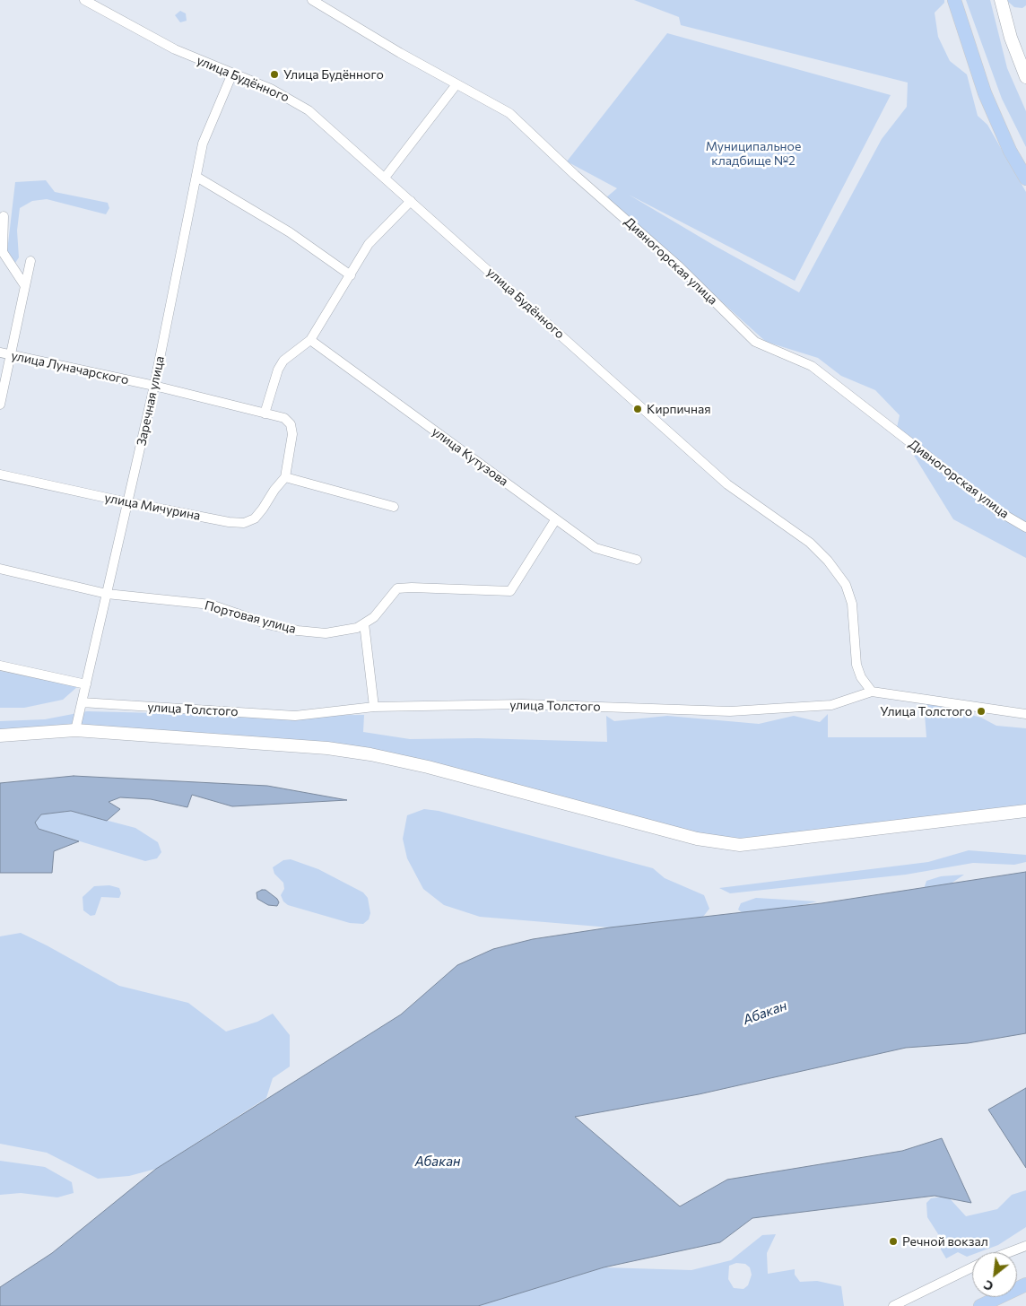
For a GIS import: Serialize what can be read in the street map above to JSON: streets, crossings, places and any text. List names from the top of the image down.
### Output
{
  "streets": {
    "street": [
      "улица Будённого",
      "Дивногорская улица",
      "улица Луначарского",
      "Заречная улица",
      "улица Кутузова",
      "улица Мичурина",
      "Портовая улица",
      "улица Толстого"
    ]
  },
  "crossings": [
    ["улица Будённого", "Заречная улица"],
    ["улица Будённого", "улица Толстого"],
    ["улица Луначарского", "Заречная улица"],
    ["улица Луначарского", "улица Мичурина"],
    ["Заречная улица", "улица Мичурина"],
    ["Заречная улица", "Портовая улица"],
    ["Заречная улица", "улица Толстого"],
    ["улица Кутузова", "Портовая улица"]
  ],
  "water": ["Абакан"],
  "parks": ["Муниципальное кладбище №2"],
  "places": [
    "Улица Будённого",
    "Кирпичная",
    "Улица Толстого",
    "Речной вокзал"
  ],
  "north": "bottom left"
}
